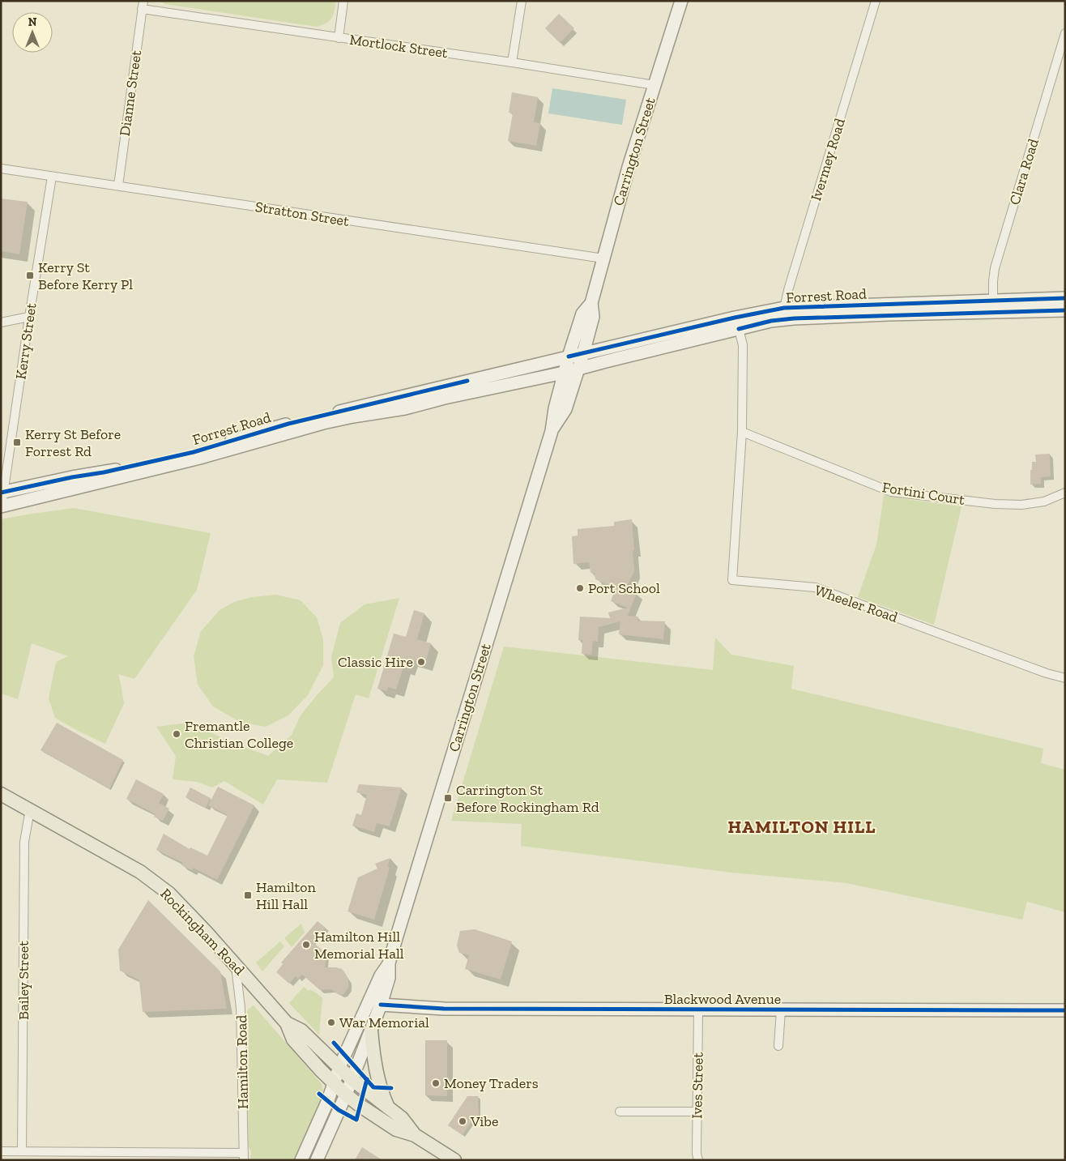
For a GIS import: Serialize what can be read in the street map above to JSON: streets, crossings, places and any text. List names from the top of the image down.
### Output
{
  "streets": {
    "main road": [
      "Carrington Street",
      "Forrest Road",
      "Rockingham Road",
      "Blackwood Avenue"
    ],
    "street": [
      "Mortlock Street",
      "Dianne Street",
      "Ivermey Road",
      "Clara Road",
      "Stratton Street",
      "Kerry Street",
      "Fortini Court",
      "Wheeler Road",
      "Bailey Street",
      "Hamilton Road",
      "Ives Street"
    ]
  },
  "crossings": [
    ["Mortlock Street", "Dianne Street"],
    ["Mortlock Street", "Carrington Street"],
    ["Dianne Street", "Stratton Street"],
    ["Carrington Street", "Stratton Street"],
    ["Carrington Street", "Forrest Road"],
    ["Carrington Street", "Rockingham Road"],
    ["Carrington Street", "Blackwood Avenue"],
    ["Ivermey Road", "Forrest Road"],
    ["Clara Road", "Forrest Road"],
    ["Stratton Street", "Kerry Street"],
    ["Forrest Road", "Kerry Street"],
    ["Forrest Road", "Wheeler Road"],
    ["Fortini Court", "Wheeler Road"],
    ["Rockingham Road", "Bailey Street"],
    ["Rockingham Road", "Hamilton Road"],
    ["Blackwood Avenue", "Ives Street"]
  ],
  "districts": ["HAMILTON HILL"],
  "places": {
    "transit": [
      "Kerry St Before Kerry Pl",
      "Kerry St Before Forrest Rd",
      "Carrington St Before Rockingham Rd",
      "Hamilton Hill Hall"
    ],
    "other": [
      "Port School",
      "Classic Hire",
      "Fremantle Christian College",
      "Hamilton Hill Memorial Hall",
      "War Memorial",
      "Money Traders",
      "Vibe"
    ]
  },
  "north": "top"
}
